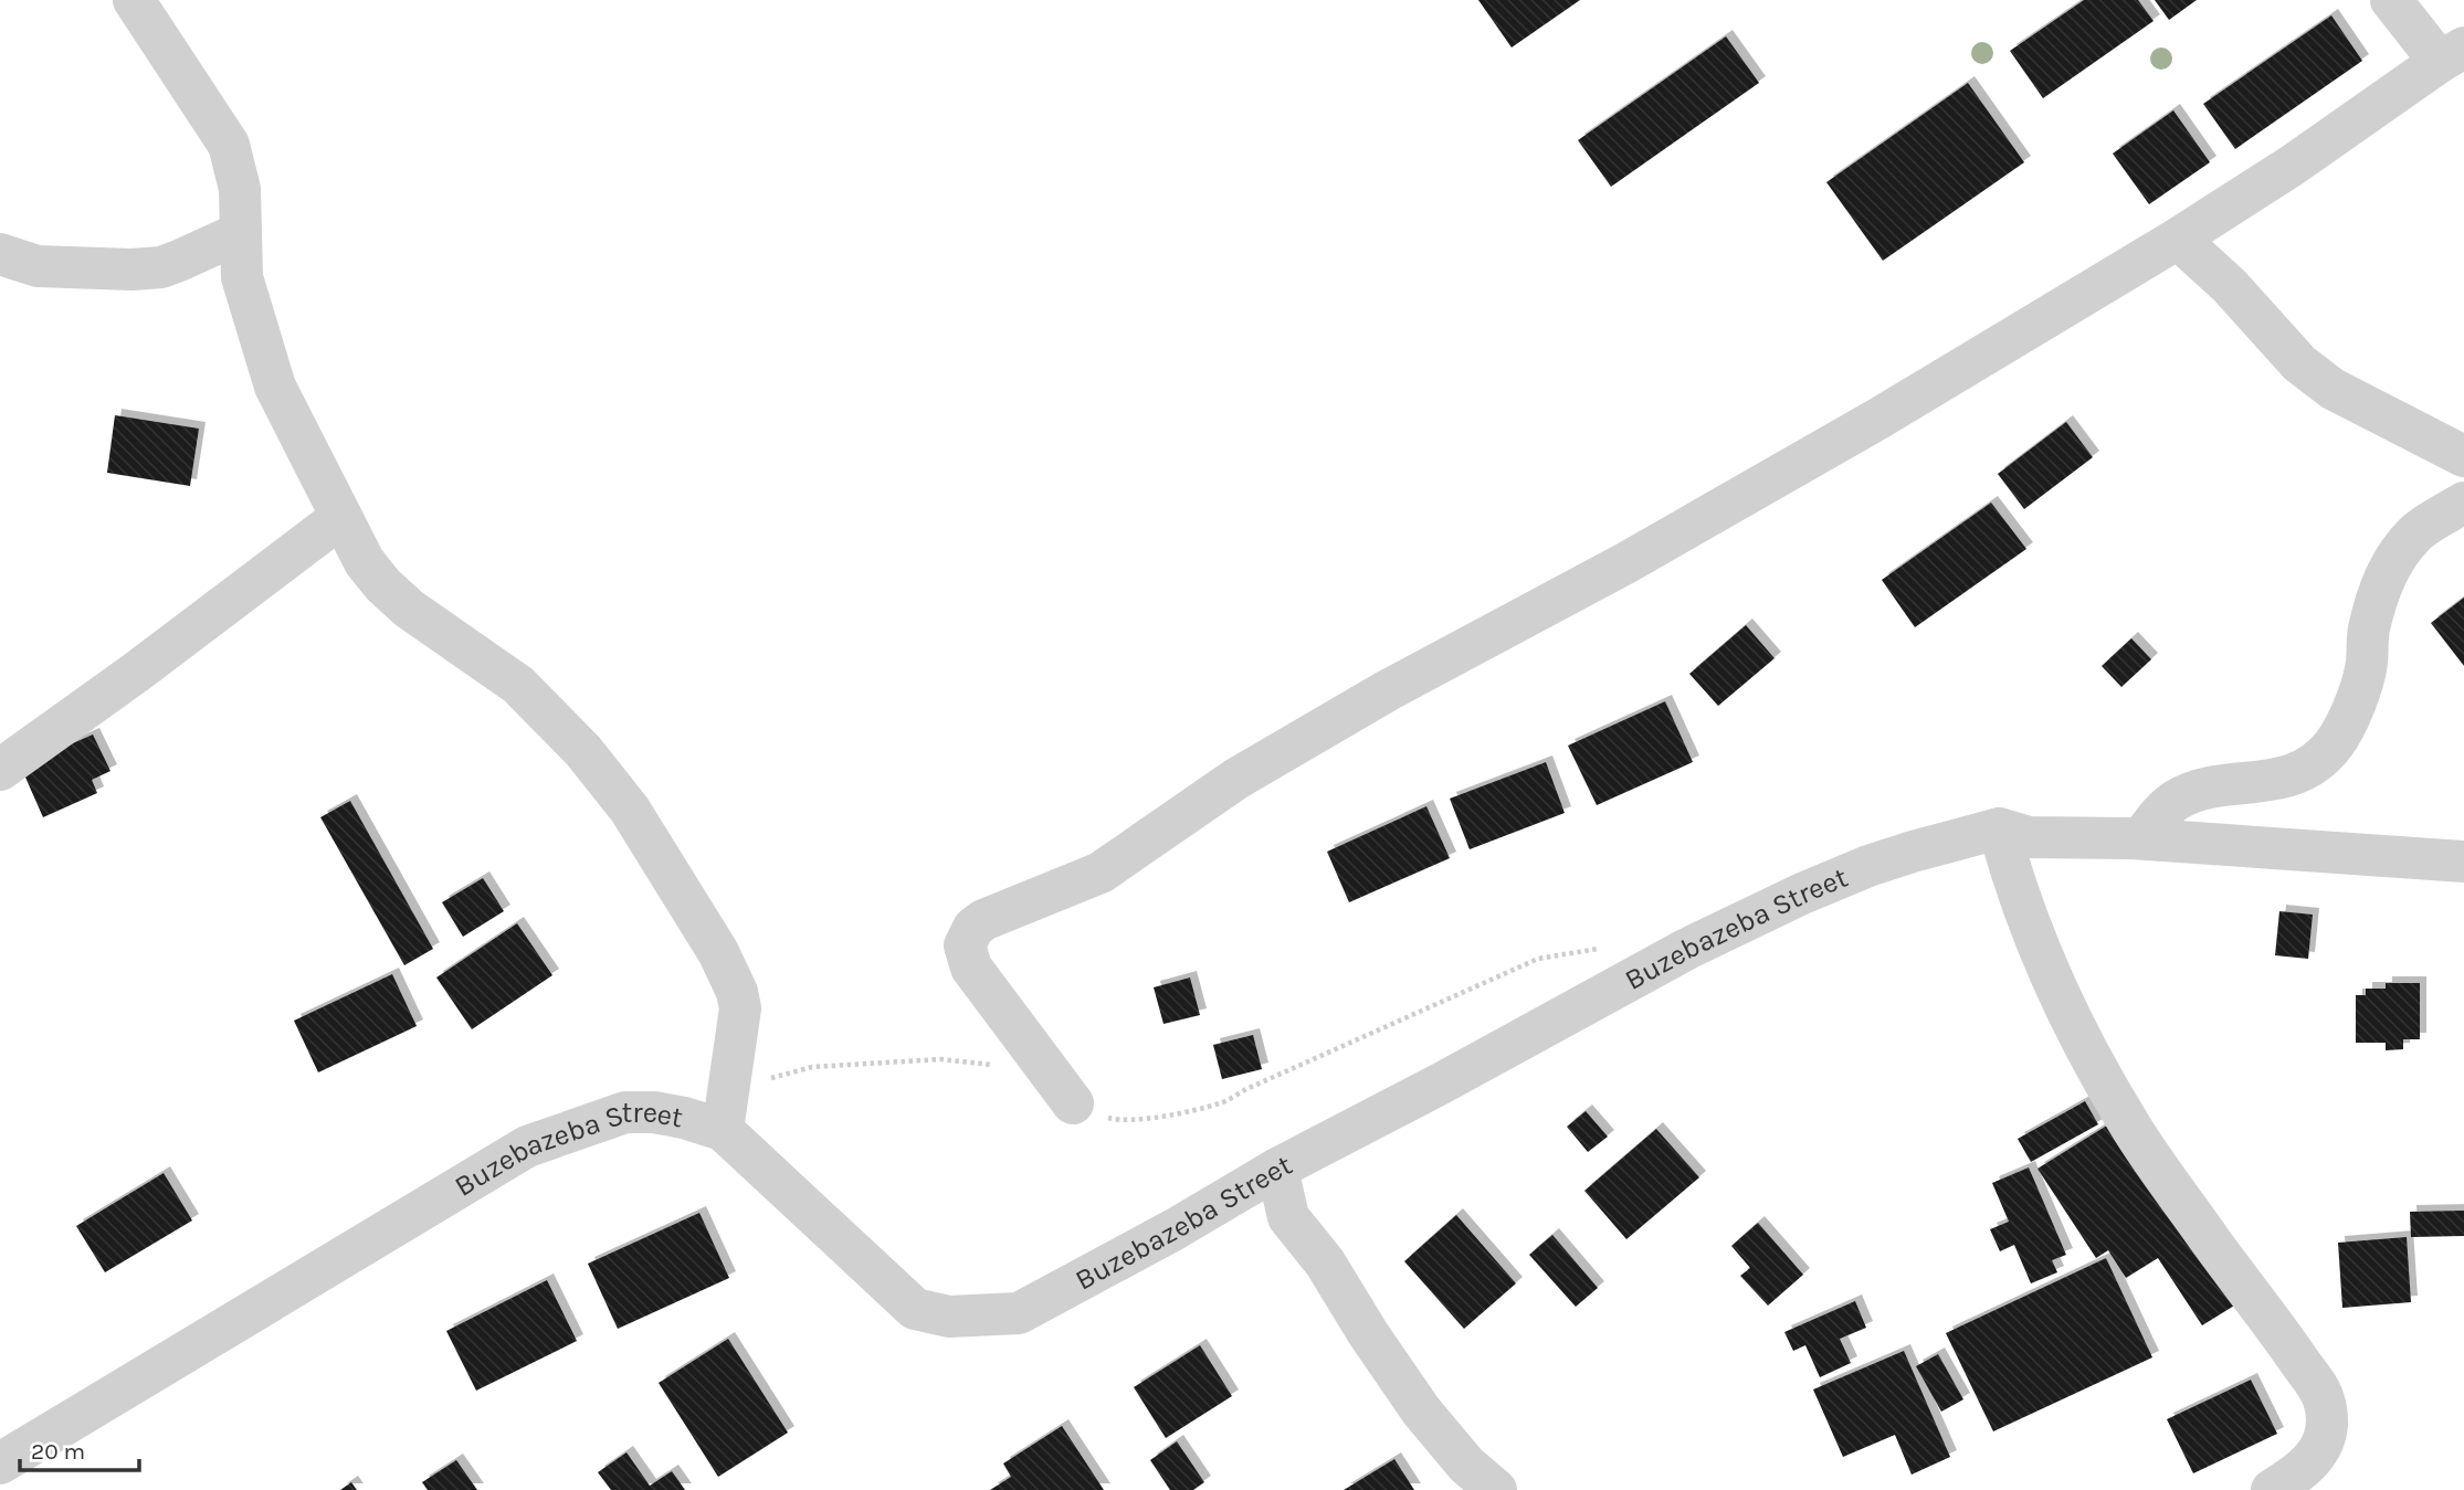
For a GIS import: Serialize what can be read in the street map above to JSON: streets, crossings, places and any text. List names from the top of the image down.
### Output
{
  "streets": {
    "street": ["Buzebazeba Street"]
  },
  "scale_bar": "20 m"
}
